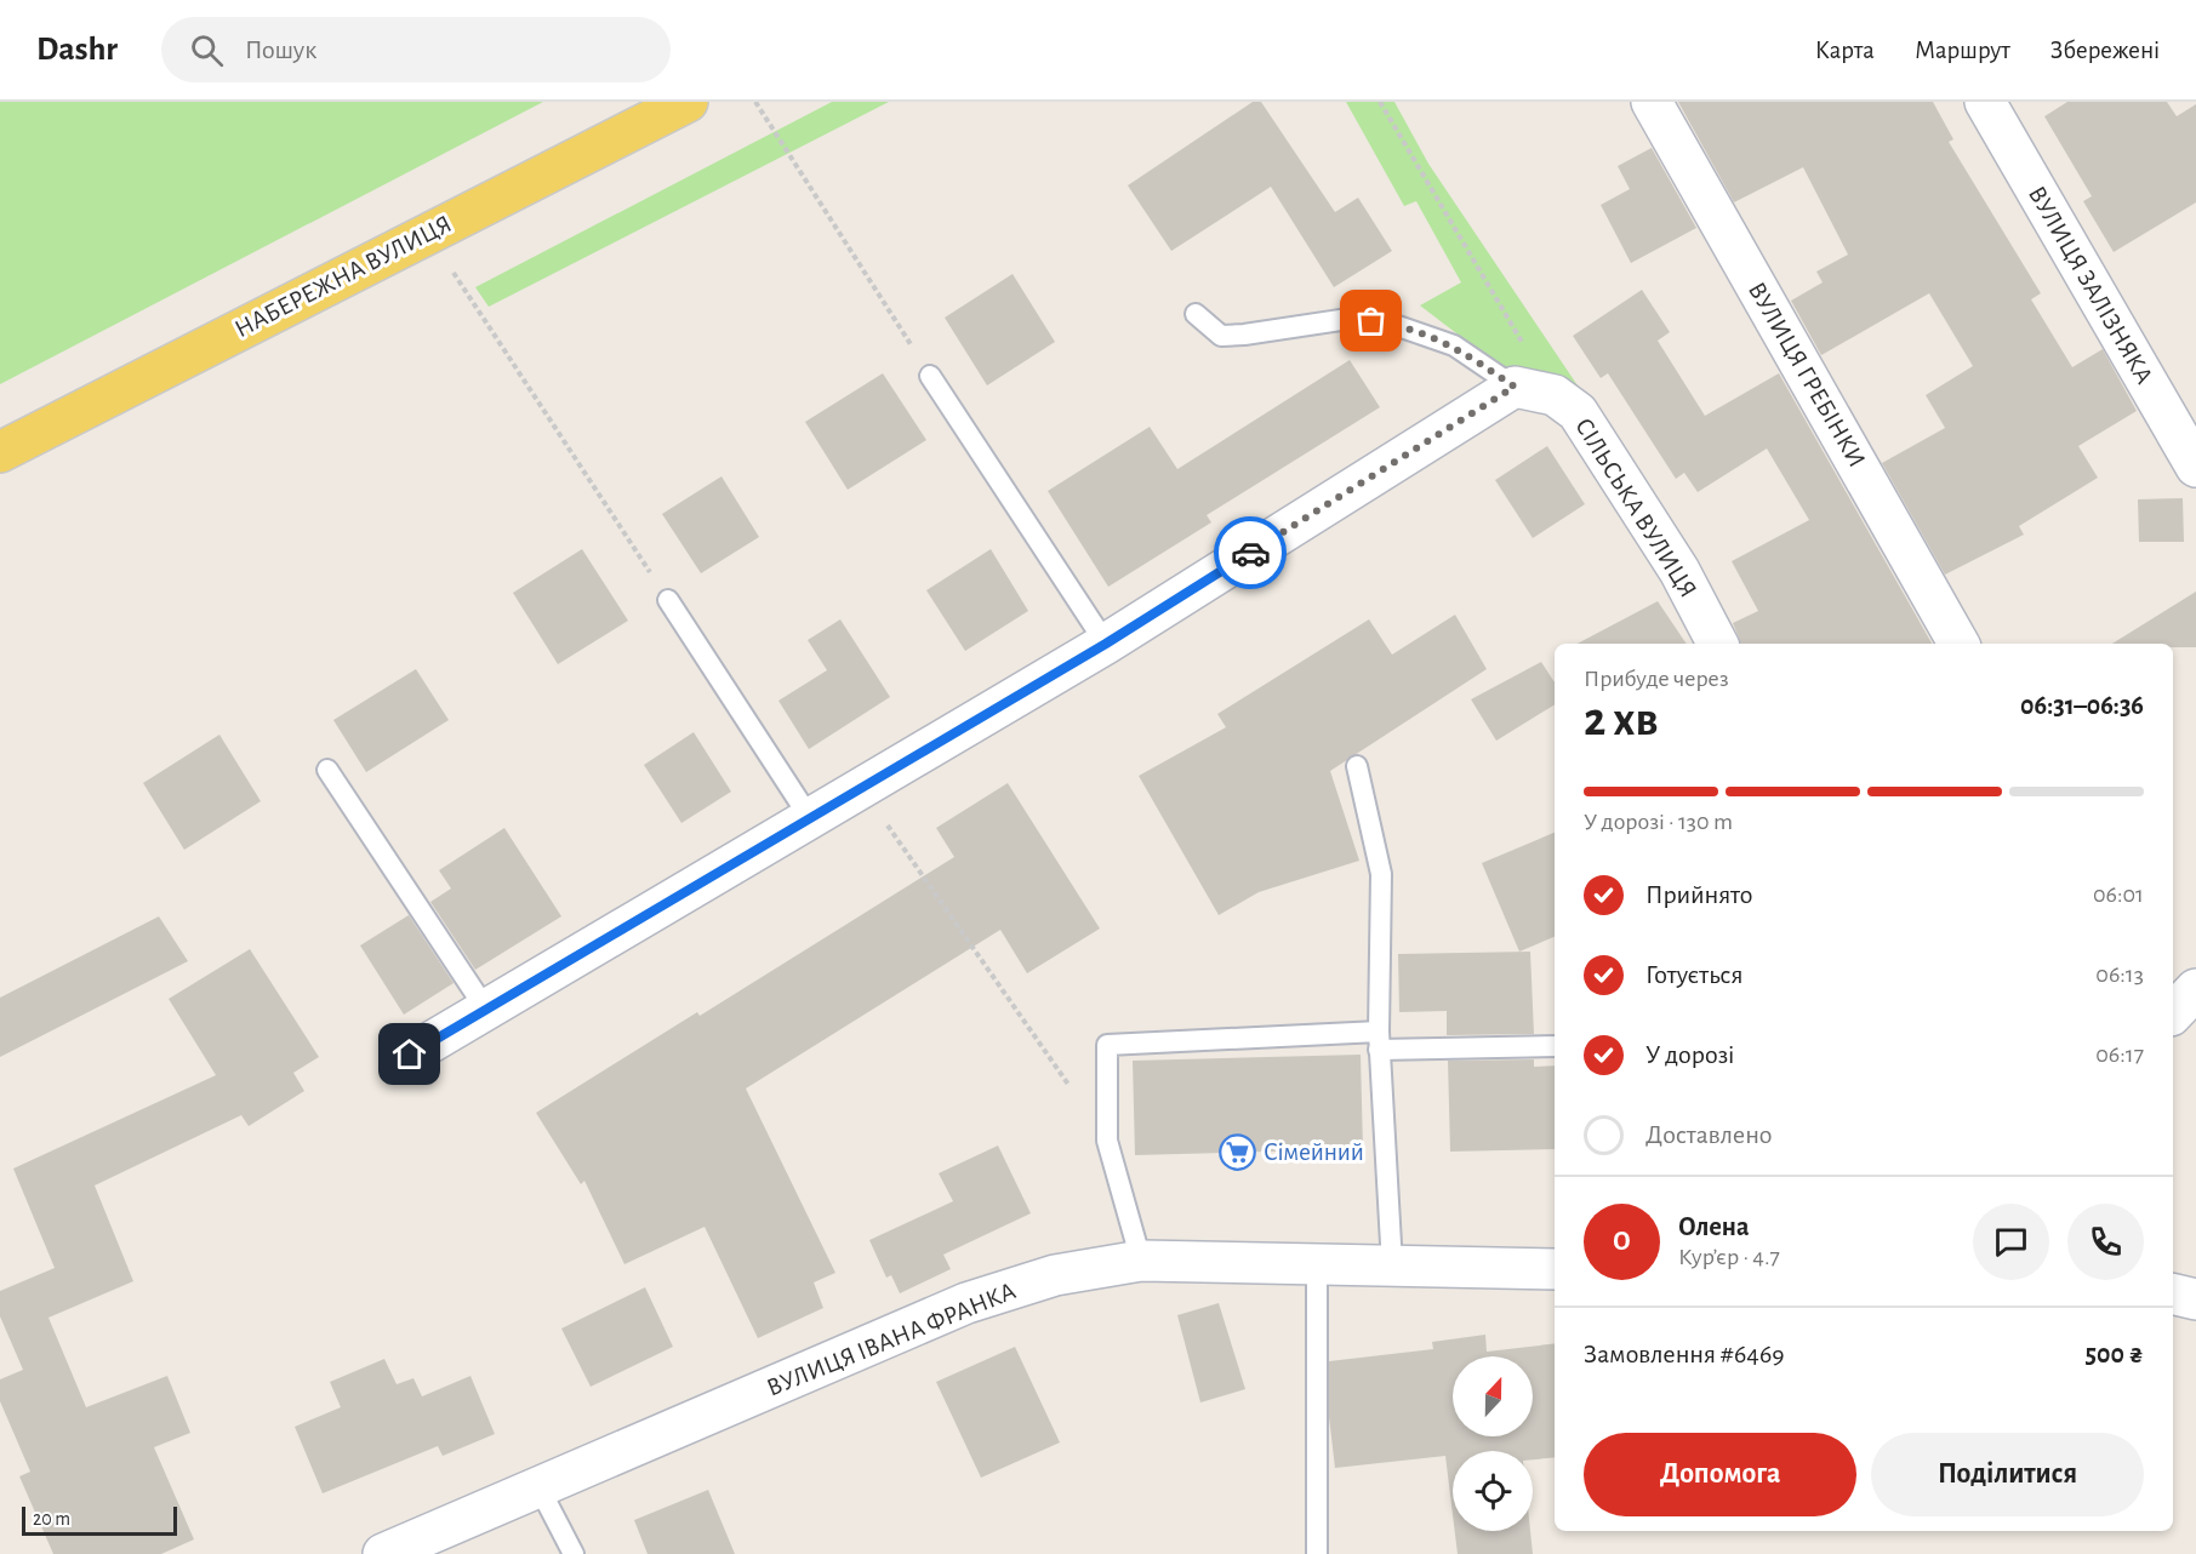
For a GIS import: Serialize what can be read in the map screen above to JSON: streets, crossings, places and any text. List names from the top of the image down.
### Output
{
  "streets": {
    "main road": ["НАБЕРЕЖНА ВУЛИЦЯ"],
    "street": [
      "ВУЛИЦЯ ЗАЛІЗНЯКА",
      "ВУЛИЦЯ ГРЕБІНКИ",
      "СІЛЬСЬКА ВУЛИЦЯ",
      "ВУЛИЦЯ ІВАНА ФРАНКА"
    ]
  },
  "places": {
    "supermarket": ["Сімейний"]
  },
  "scale_bar": "20 m",
  "north": "top",
  "page": {
    "header": "Dashr",
    "search": "Пошук",
    "nav": ["Карта", "Маршрут", "Збережені"],
    "heading": ["2 хв", "Прибуде через", "06:31–06:36"],
    "panel": [
      "Олена",
      "Кур’єр · 4.7",
      "Замовлення #6469",
      "500 ₴"
    ],
    "bar": "У дорозі · 130 m",
    "list": [
      ["Прийнято", "06:01"],
      ["Готується", "06:13"],
      ["У дорозі", "06:17"],
      "Доставлено"
    ],
    "round": "О",
    "buttons": ["Допомога", "Поділитися"],
    "scale": "20 m"
  }
}
